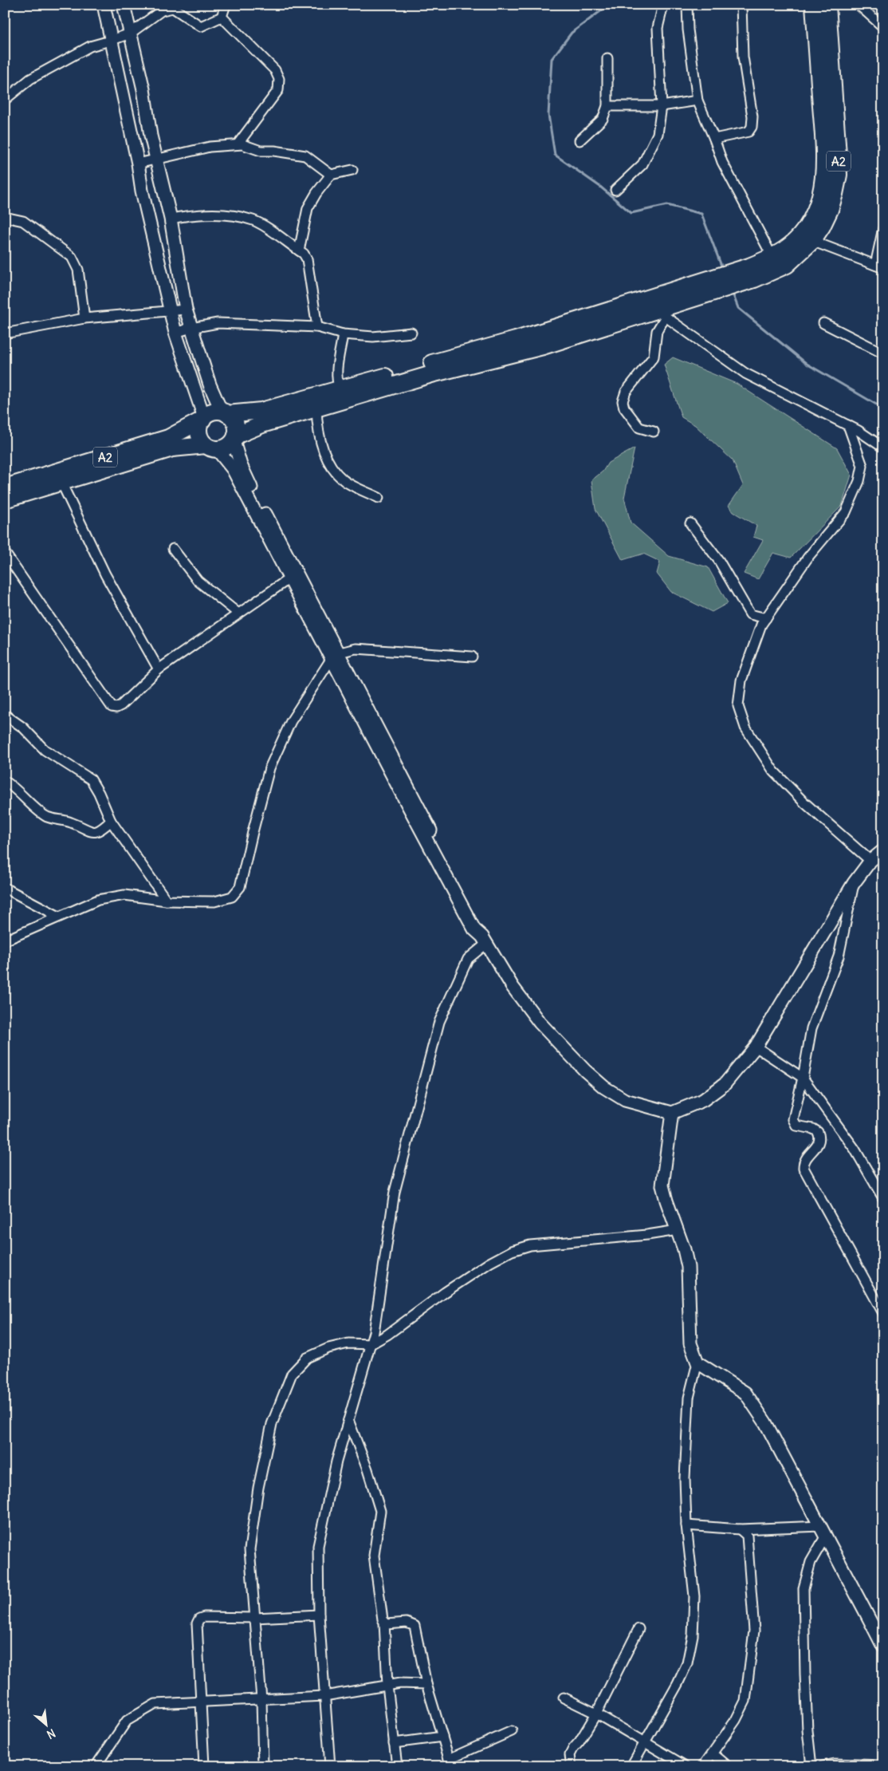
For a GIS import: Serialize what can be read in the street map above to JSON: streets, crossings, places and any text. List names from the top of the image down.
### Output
{
  "streets": {
    "highway": ["A2"]
  },
  "north": "bottom right"
}
